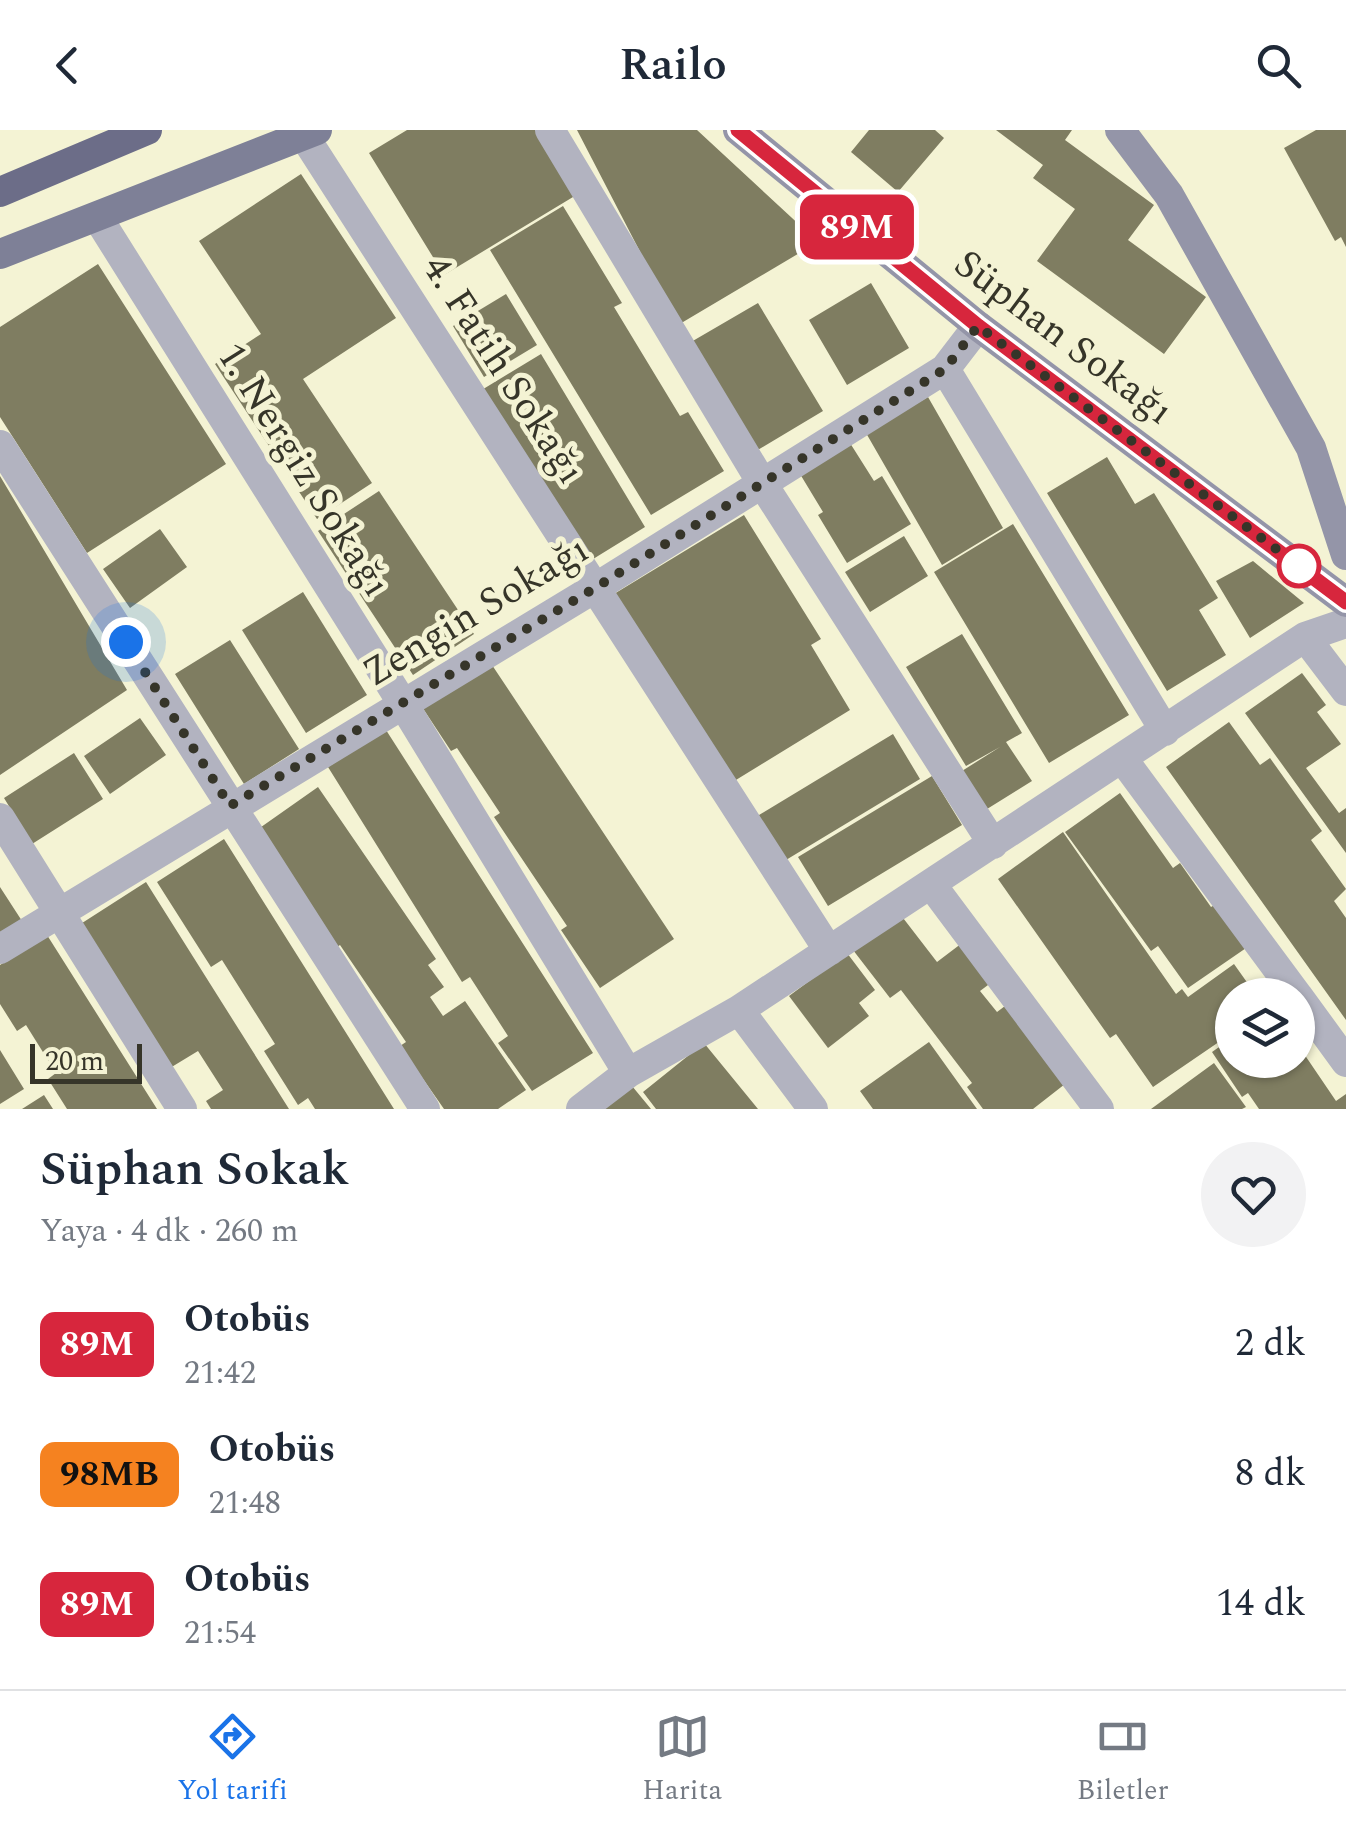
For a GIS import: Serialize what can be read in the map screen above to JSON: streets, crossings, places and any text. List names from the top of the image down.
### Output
{
  "streets": {
    "main road": ["Süphan Sokağı"],
    "street": ["4. Fatih Sokağı", "1. Nergiz Sokağı", "Zengin Sokağı"]
  },
  "crossings": [
    ["Süphan Sokağı", "Zengin Sokağı"],
    ["4. Fatih Sokağı", "Zengin Sokağı"],
    ["1. Nergiz Sokağı", "Zengin Sokağı"]
  ],
  "lines": ["bus line 89M"],
  "scale_bar": "20 m",
  "page": {
    "header": "Railo",
    "on_map": "89M",
    "scale": "20 m",
    "heading": ["Süphan Sokak", "Yaya · 4 dk · 260 m"],
    "list": [
      {
        "mark": "89M",
        "name": "Otobüs",
        "note": "21:42",
        "value": "2 dk"
      },
      {
        "mark": "98MB",
        "name": "Otobüs",
        "note": "21:48",
        "value": "8 dk"
      },
      {
        "mark": "89M",
        "name": "Otobüs",
        "note": "21:54",
        "value": "14 dk"
      }
    ],
    "tabs": ["Yol tarifi", "Harita", "Biletler"]
  }
}
